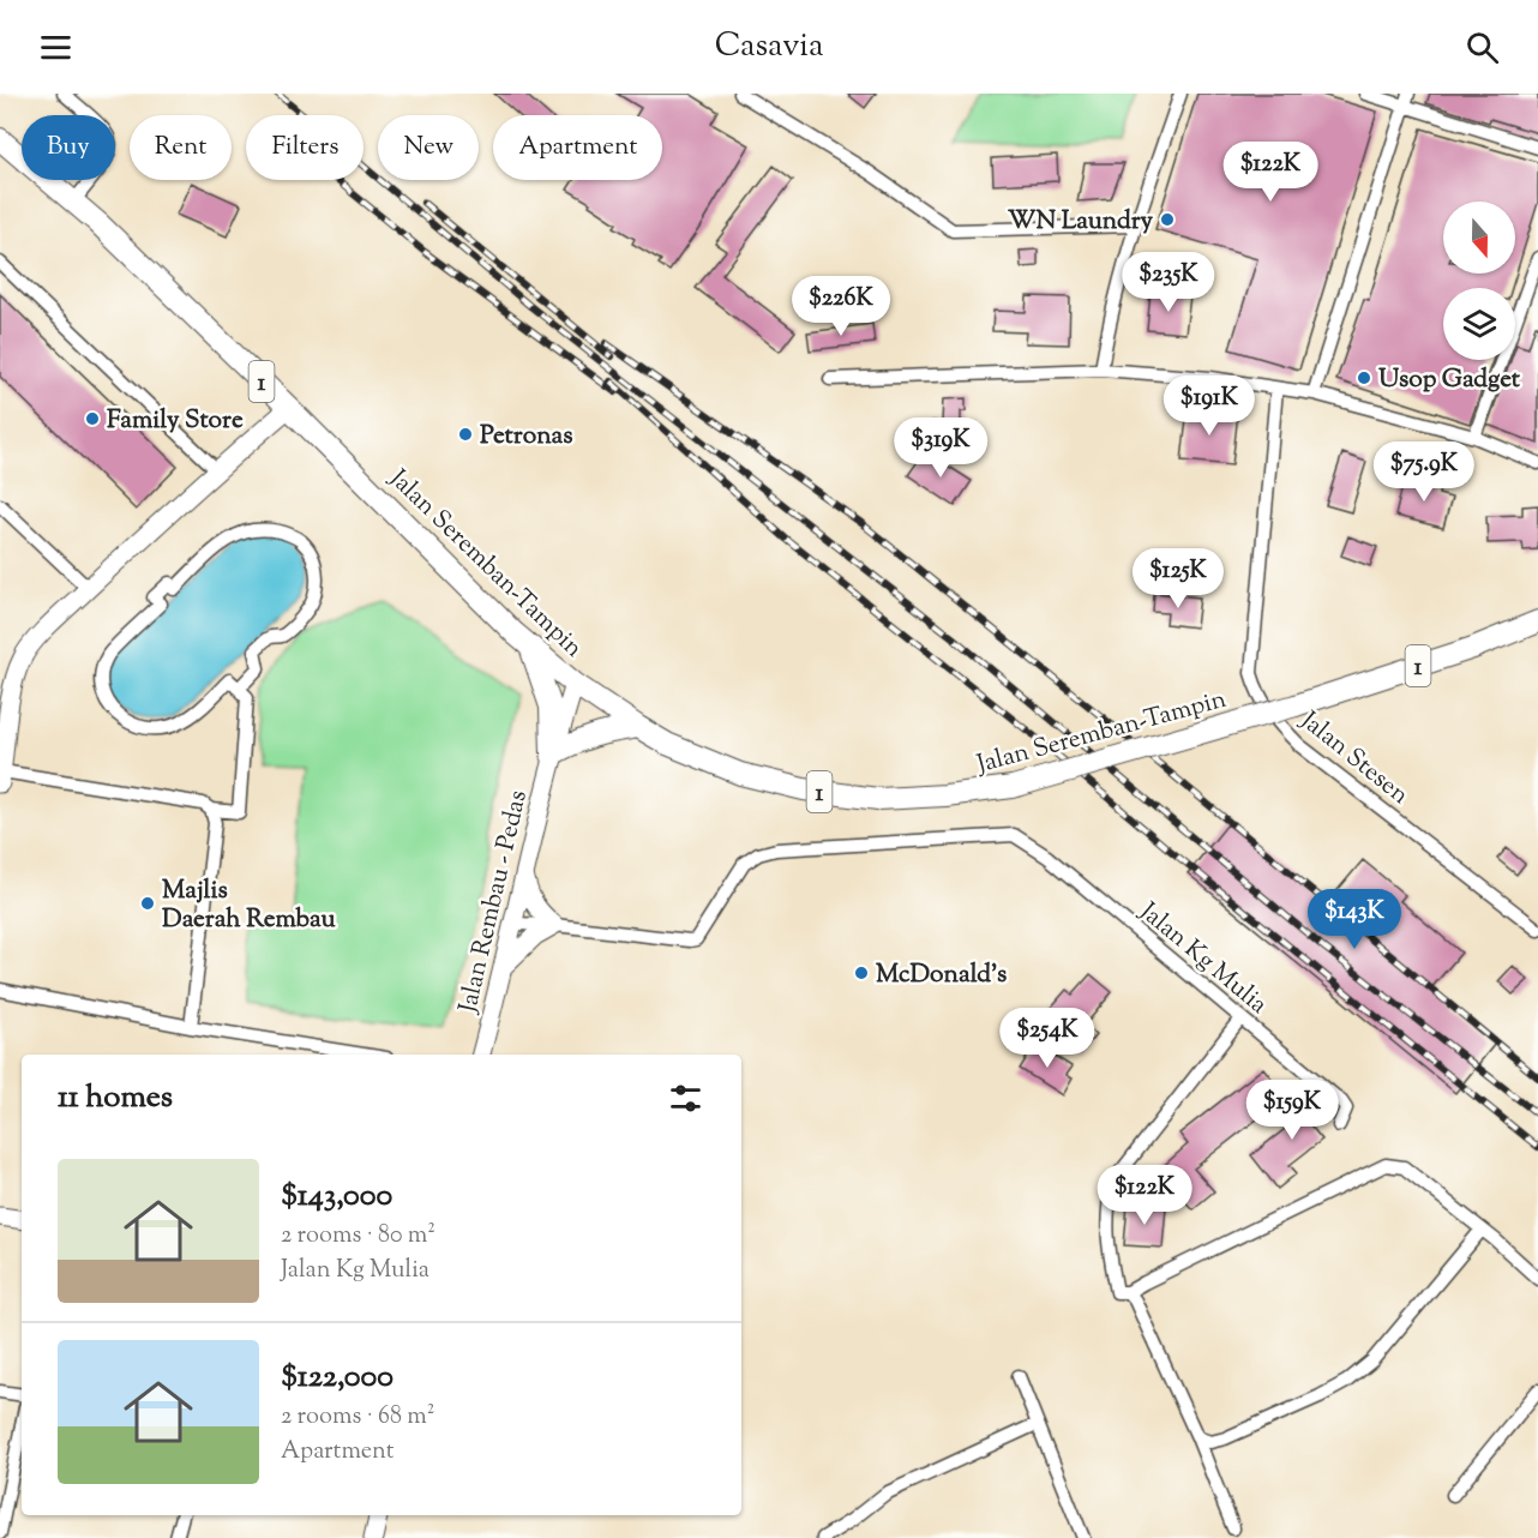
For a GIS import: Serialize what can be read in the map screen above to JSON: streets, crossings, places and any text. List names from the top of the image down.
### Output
{
  "streets": {
    "highway": ["1", "Jalan Seremban-Tampin"],
    "main road": ["Jalan Rembau - Pedas"],
    "street": ["Jalan Stesen", "Jalan Kg Mulia"]
  },
  "crossings": [
    ["Jalan Seremban-Tampin", "Jalan Rembau - Pedas"]
  ],
  "places": [
    "WN Laundry",
    "Usop Gadget",
    "Family Store",
    "Petronas",
    "Majlis Daerah Rembau",
    "McDonald's"
  ],
  "north": "bottom",
  "page": {
    "header": "Casavia",
    "chip": [
      "Buy",
      "Rent",
      "Filters",
      "New",
      "Apartment"
    ],
    "price": [
      "$122K",
      "$235K",
      "$226K",
      "$191K",
      "$319K",
      "$75.9K",
      "$125K",
      "$143K",
      "$254K",
      "$159K",
      "$122K"
    ],
    "heading": "11 homes",
    "list": [
      {
        "name": "$143,000",
        "note": "2 rooms · 80 m² · Jalan Kg Mulia"
      },
      {
        "name": "$122,000",
        "note": "2 rooms · 68 m² · Apartment"
      }
    ]
  }
}
